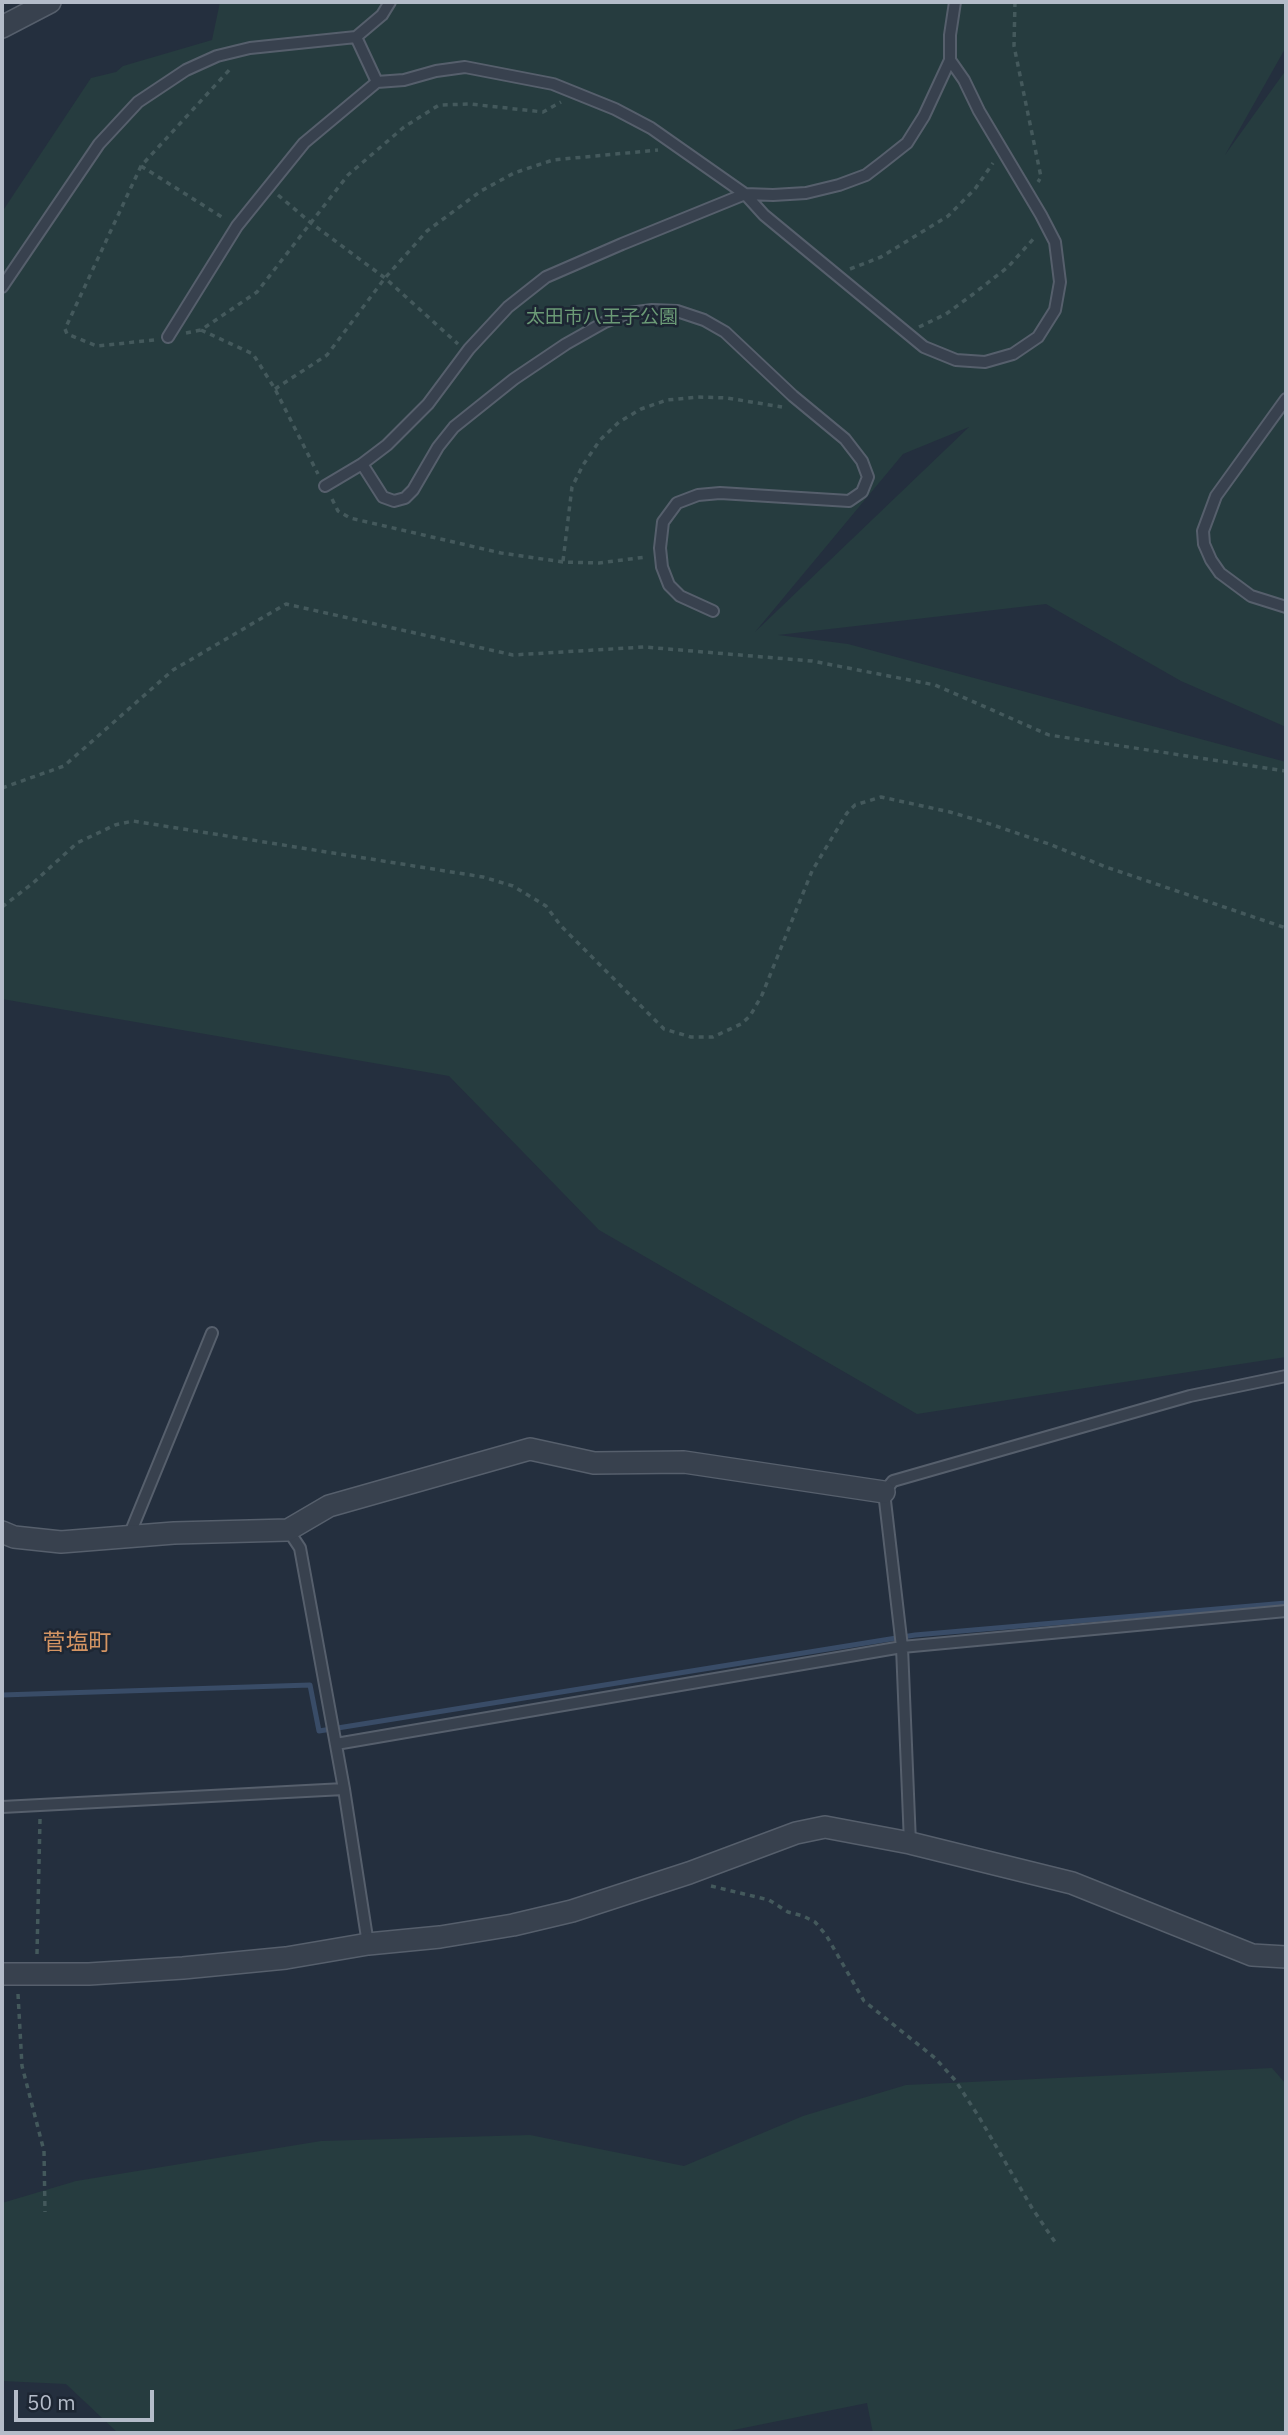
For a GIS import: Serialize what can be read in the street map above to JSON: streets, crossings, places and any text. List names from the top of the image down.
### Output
{
  "districts": ["菅塩町"],
  "parks": ["太田市八王子公園"],
  "scale_bar": "50 m"
}
